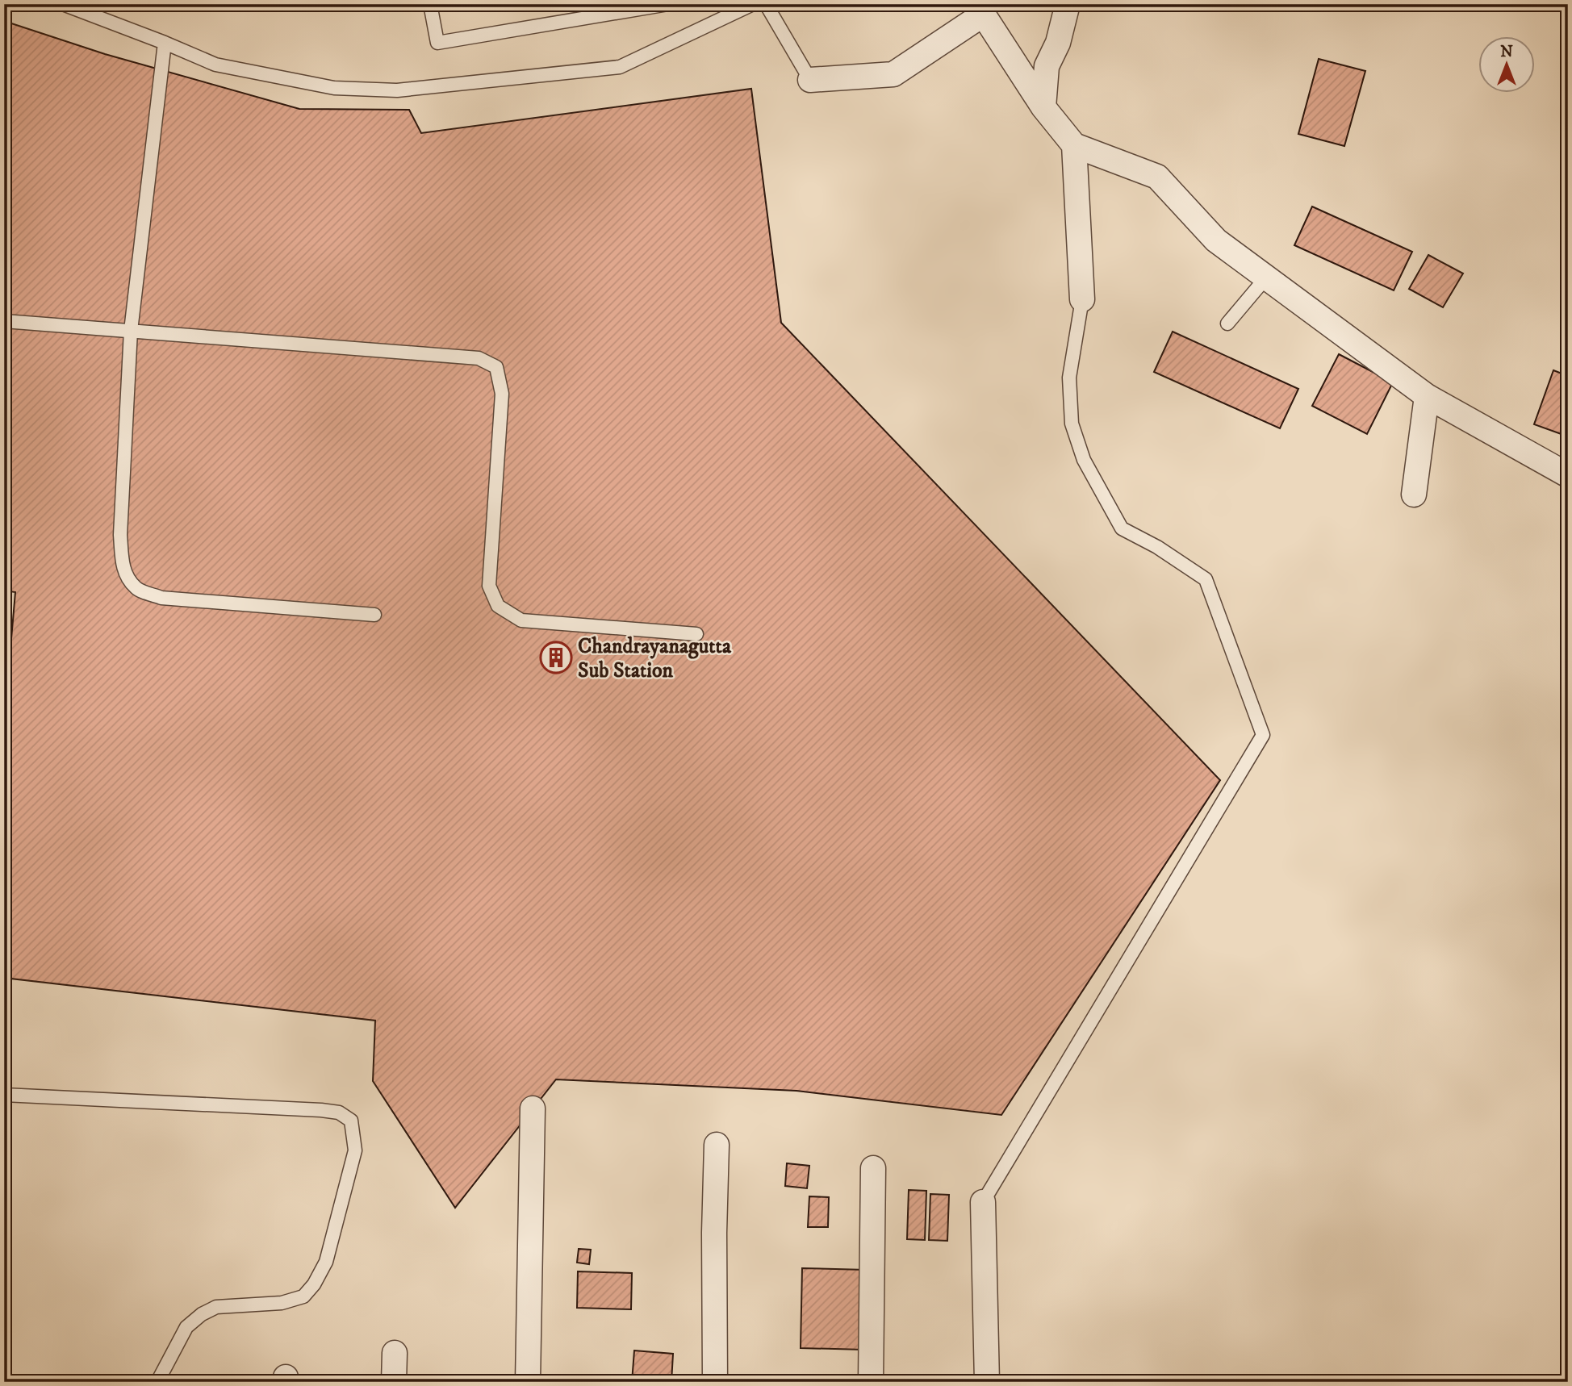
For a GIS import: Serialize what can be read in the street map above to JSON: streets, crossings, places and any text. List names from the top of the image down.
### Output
{
  "places": {
    "building": ["Chandrayanagutta Sub Station"]
  },
  "north": "top"
}
